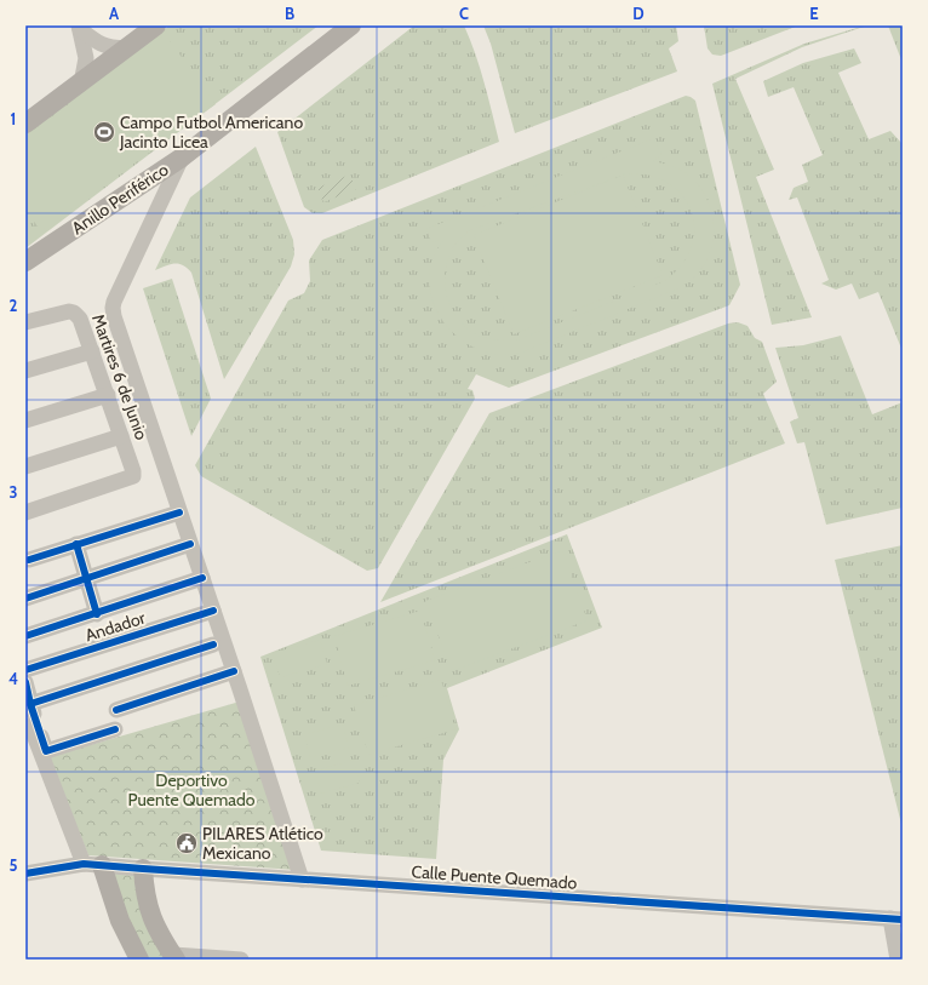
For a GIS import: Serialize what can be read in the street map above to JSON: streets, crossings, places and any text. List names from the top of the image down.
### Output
{
  "streets": {
    "main road": ["Anillo Periférico"],
    "street": ["Martires 6 de Junio", "Andador", "Calle Puente Quemado"]
  },
  "parks": ["Deportivo Puente Quemado"],
  "places": {
    "sports": ["Campo Futbol Americano Jacinto Licea"],
    "public building": ["PILARES Atlético Mexicano"]
  },
  "grid": {
    "columns": [
      "A",
      "B",
      "C",
      "D",
      "E"
    ],
    "rows": [
      "1",
      "2",
      "3",
      "4",
      "5"
    ]
  }
}
